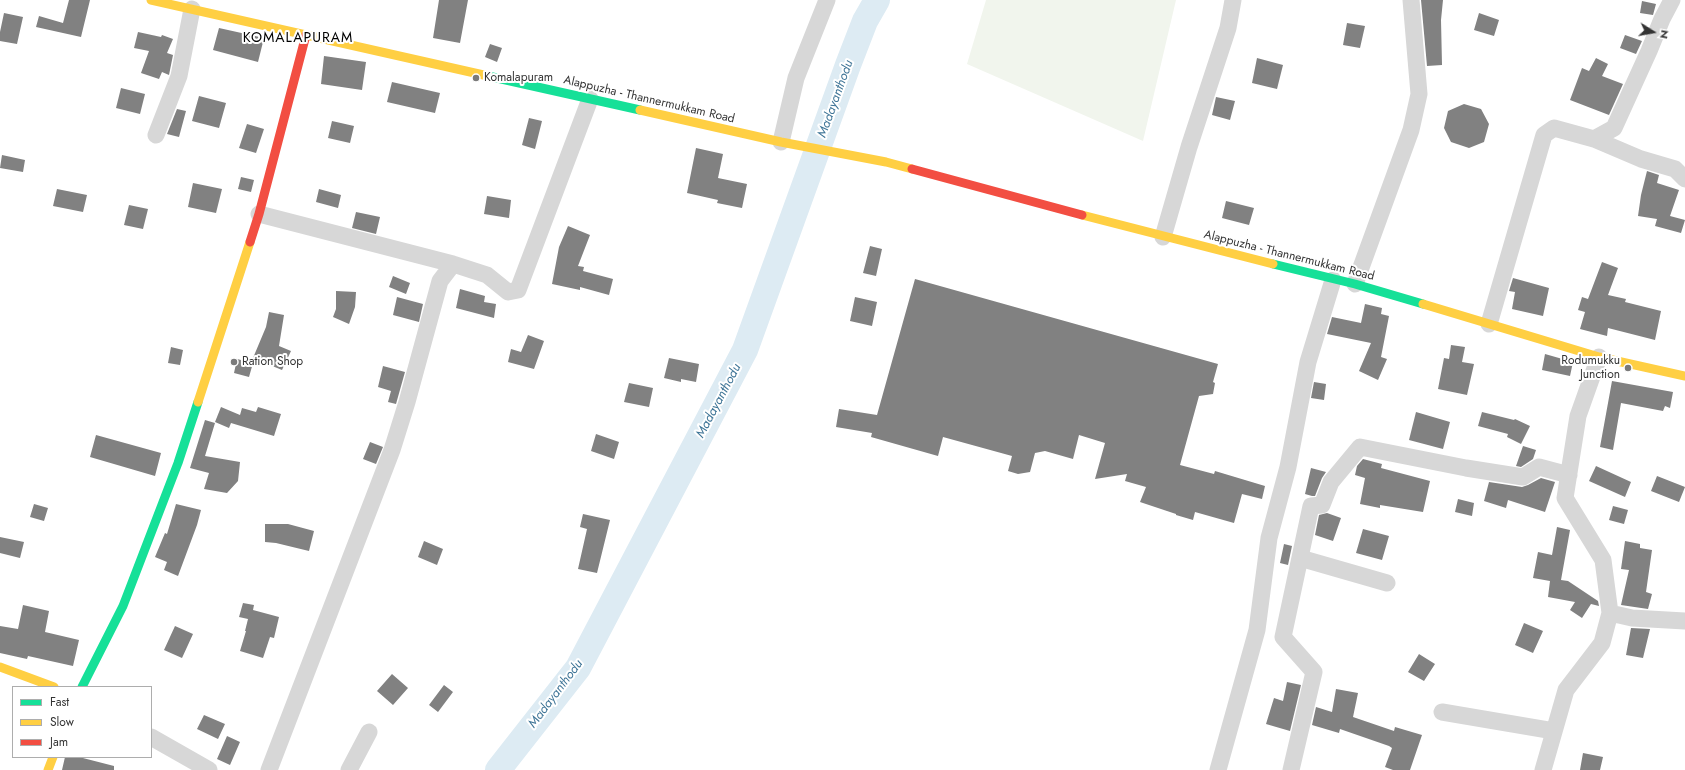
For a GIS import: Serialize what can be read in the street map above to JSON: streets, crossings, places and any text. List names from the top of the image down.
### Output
{
  "streets": {
    "main road": ["Alappuzha - Thannermukkam Road"]
  },
  "districts": ["KOMALAPURAM"],
  "water": ["Madayanthodu"],
  "places": ["Komalapuram", "Ration Shop", "Rodumukku Junction"],
  "legend": ["Fast", "Slow", "Jam"],
  "north": "right"
}
